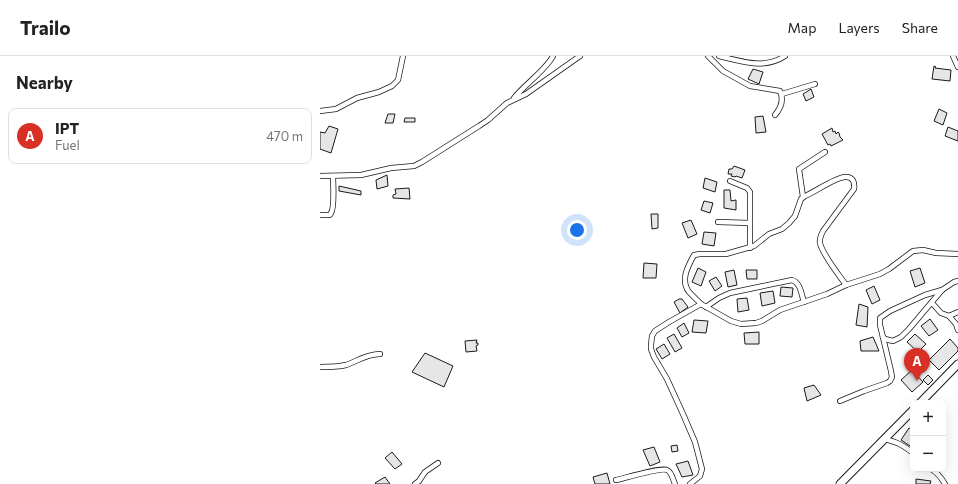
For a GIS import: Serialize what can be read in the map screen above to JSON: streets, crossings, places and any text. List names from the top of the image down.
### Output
{
  "page": {
    "header": "Trailo",
    "nav": ["Map", "Layers", "Share"],
    "heading": "Nearby",
    "list": [
      {
        "mark": "A",
        "name": "IPT",
        "note": "Fuel",
        "value": "470 m"
      }
    ],
    "pins": "A",
    "map_buttons": ["+", "−"]
  }
}
